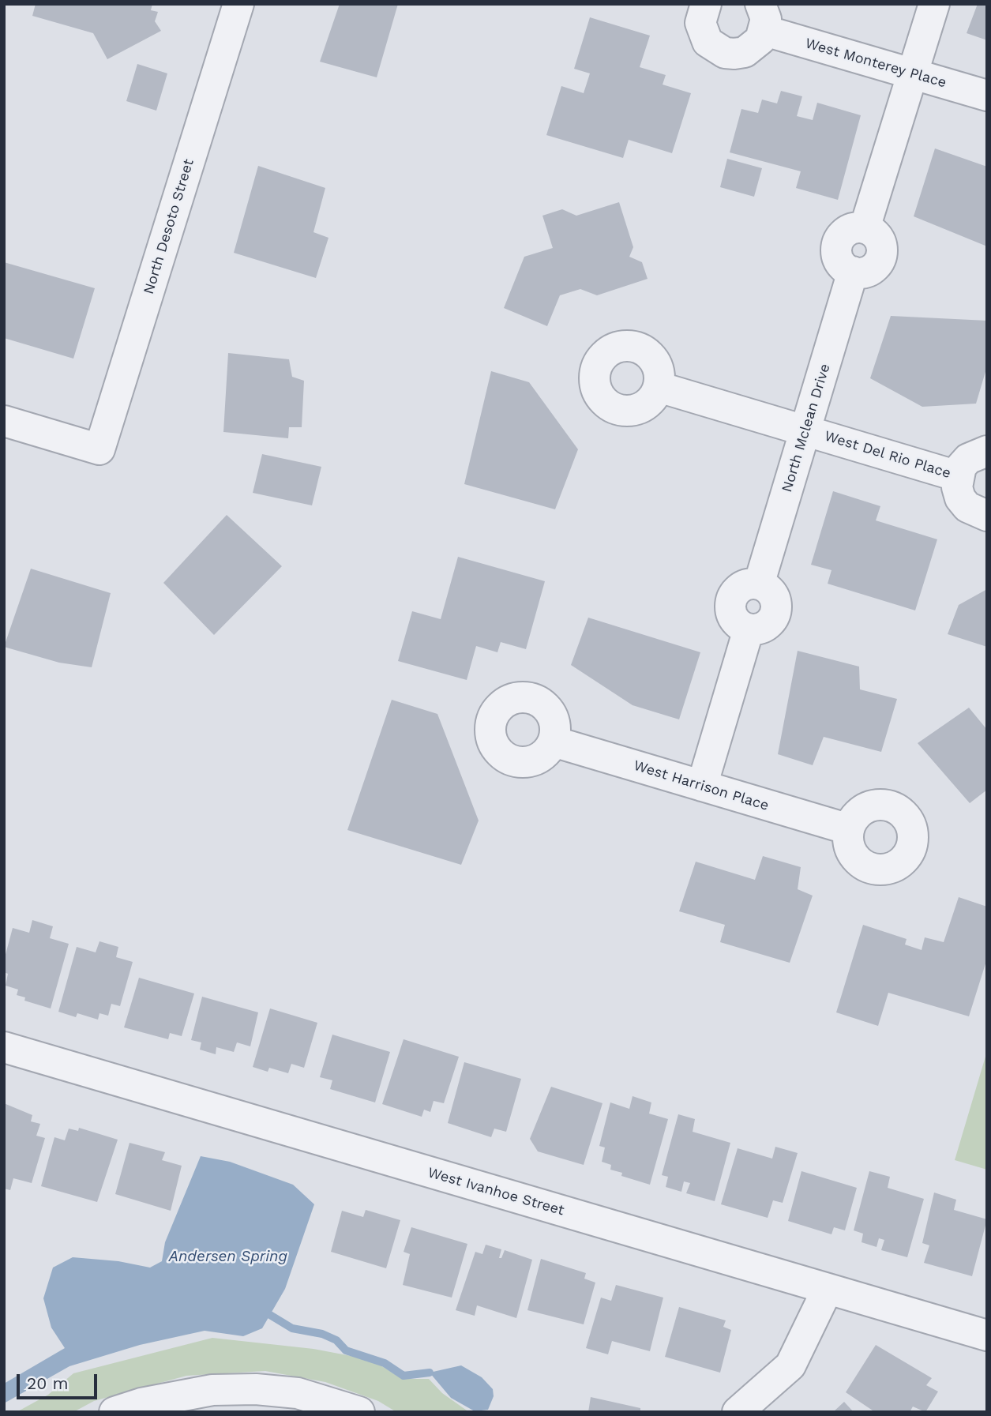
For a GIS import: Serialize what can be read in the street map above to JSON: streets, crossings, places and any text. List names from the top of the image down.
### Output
{
  "streets": {
    "street": [
      "West Monterey Place",
      "North Desoto Street",
      "North Mclean Drive",
      "West Del Rio Place",
      "West Harrison Place",
      "West Ivanhoe Street"
    ]
  },
  "crossings": [
    ["West Monterey Place", "North Mclean Drive"],
    ["North Mclean Drive", "West Del Rio Place"],
    ["North Mclean Drive", "West Harrison Place"]
  ],
  "water": ["Andersen Spring"],
  "scale_bar": "20 m"
}
